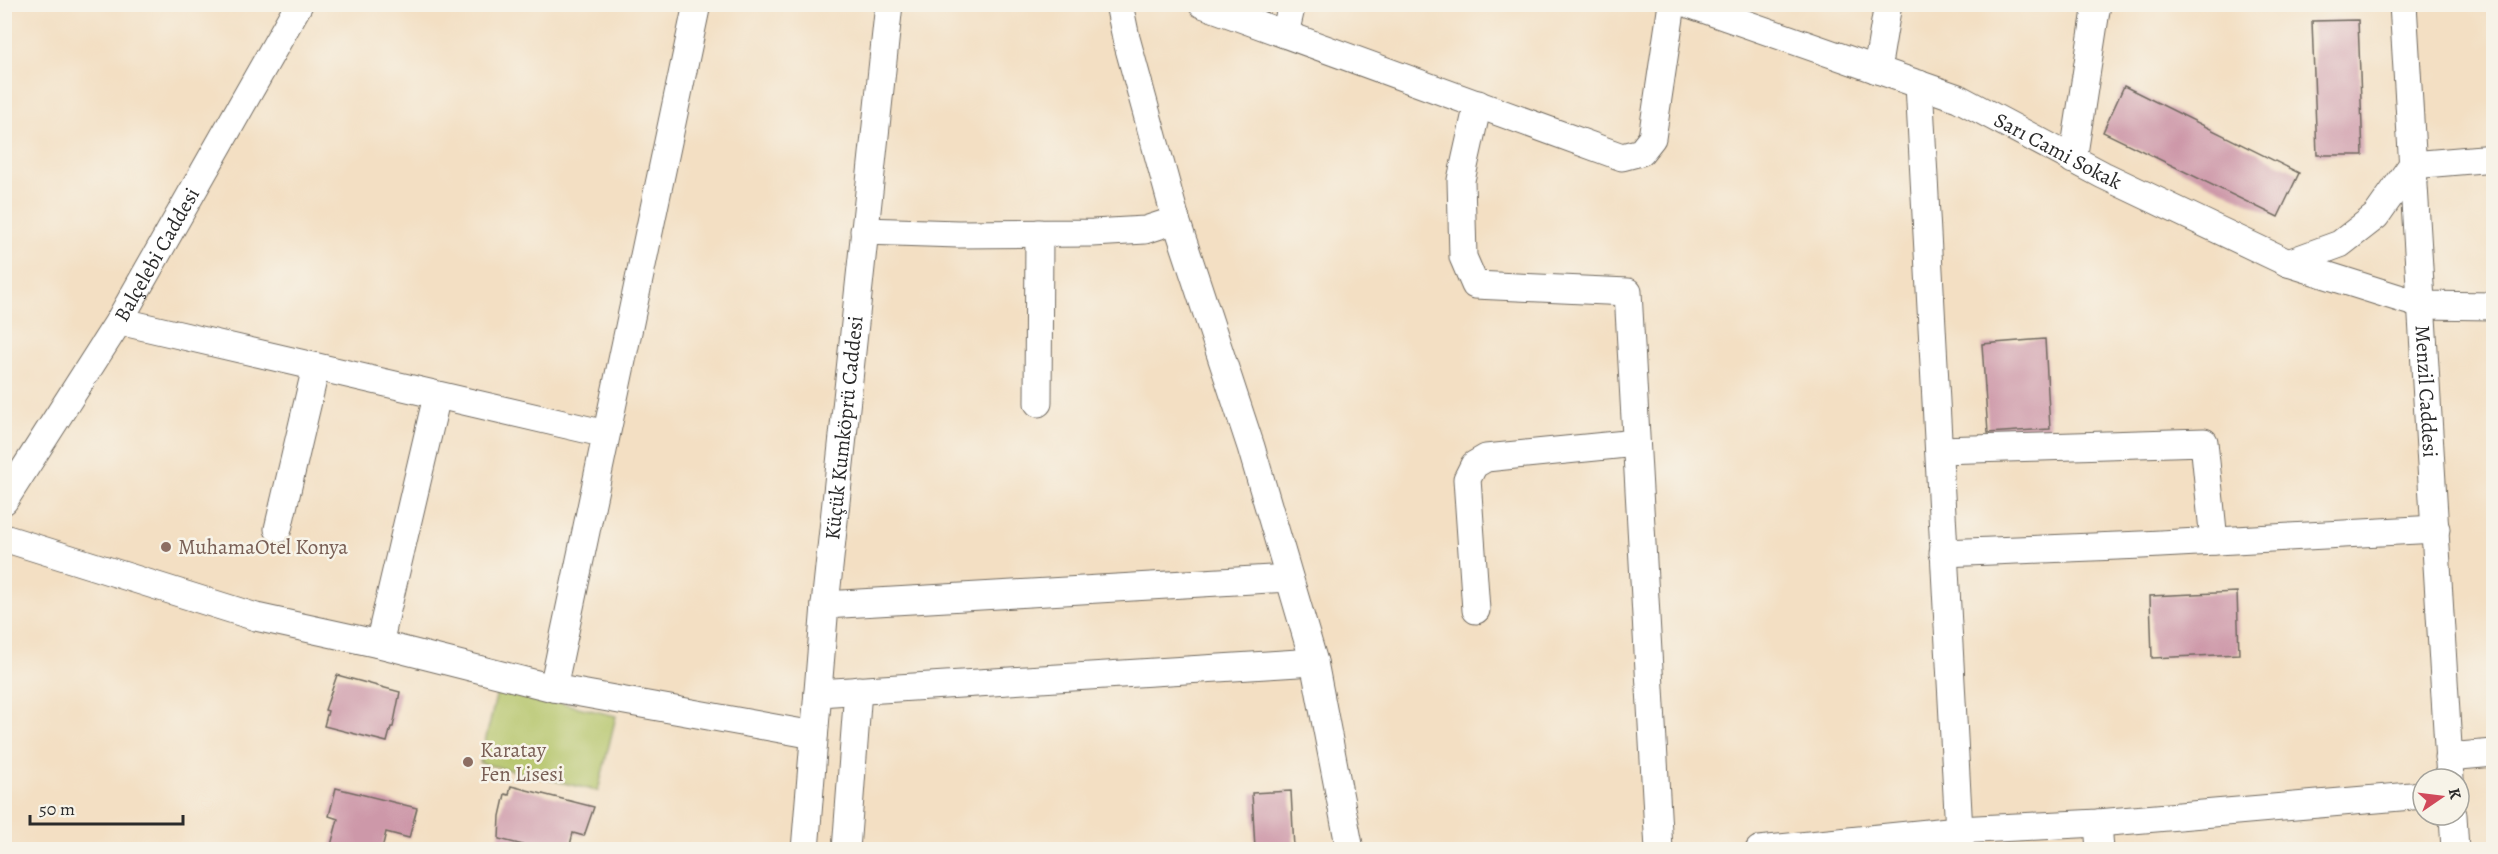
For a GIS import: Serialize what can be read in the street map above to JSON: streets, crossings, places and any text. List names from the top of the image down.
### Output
{
  "streets": {
    "street": [
      "Sarı Cami Sokak",
      "Balçelebi Caddesi",
      "Menzil Caddesi",
      "Küçük Kumköprü Caddesi"
    ]
  },
  "crossings": [
    ["Sarı Cami Sokak", "Menzil Caddesi"]
  ],
  "places": ["MuhamaOtel Konya", "Karatay Fen Lisesi"],
  "scale_bar": "50 m",
  "north": "right"
}
